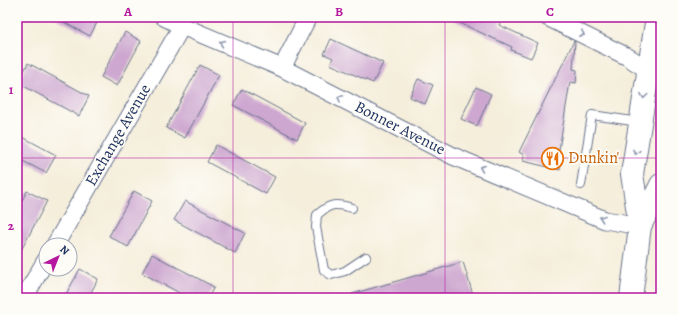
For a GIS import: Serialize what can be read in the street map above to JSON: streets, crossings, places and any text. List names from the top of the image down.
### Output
{
  "streets": {
    "street": ["Bonner Avenue", "Exchange Avenue"]
  },
  "crossings": [
    ["Bonner Avenue", "Exchange Avenue"]
  ],
  "one_way": ["Bonner Avenue"],
  "places": {
    "restaurant": ["Dunkin'"]
  },
  "north": "top right",
  "grid": {
    "columns": ["A", "B", "C"],
    "rows": ["1", "2"]
  }
}
